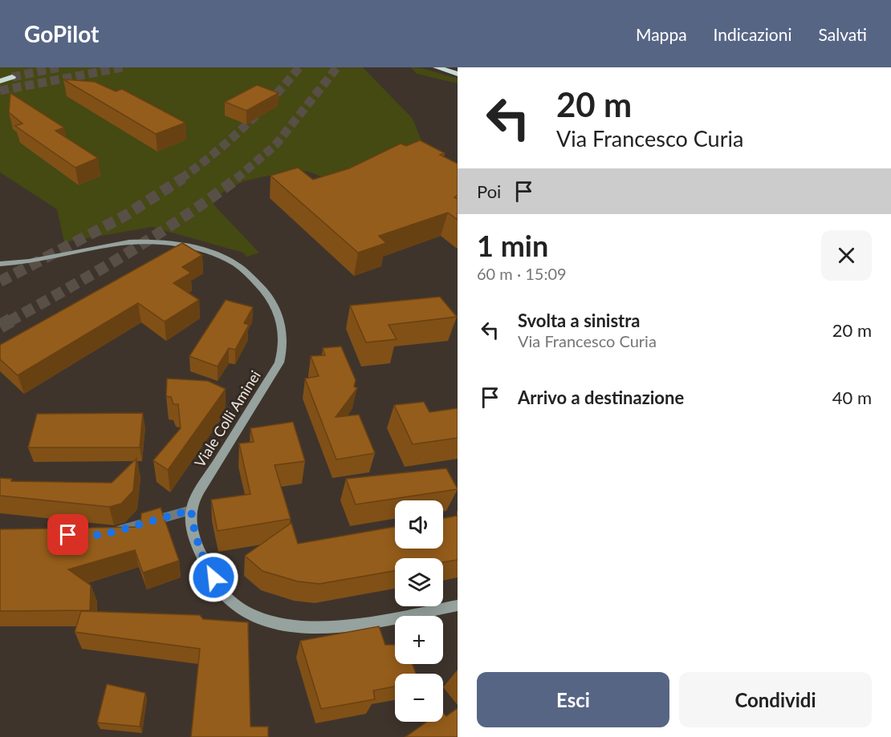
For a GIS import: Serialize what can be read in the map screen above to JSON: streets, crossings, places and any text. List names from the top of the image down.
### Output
{
  "streets": {
    "main road": ["Viale Colli Aminei"]
  },
  "page": {
    "header": "GoPilot",
    "nav": ["Mappa", "Indicazioni", "Salvati"],
    "turn": ["20 m", "Via Francesco Curia"],
    "then": "Poi",
    "heading": ["1 min", "60 m · 15:09"],
    "list": [
      {
        "name": "Svolta a sinistra",
        "note": "Via Francesco Curia",
        "value": "20 m"
      },
      {
        "name": "Arrivo a destinazione",
        "value": "40 m"
      }
    ],
    "map_buttons": ["+", "−"],
    "buttons": ["Esci", "Condividi"]
  }
}
